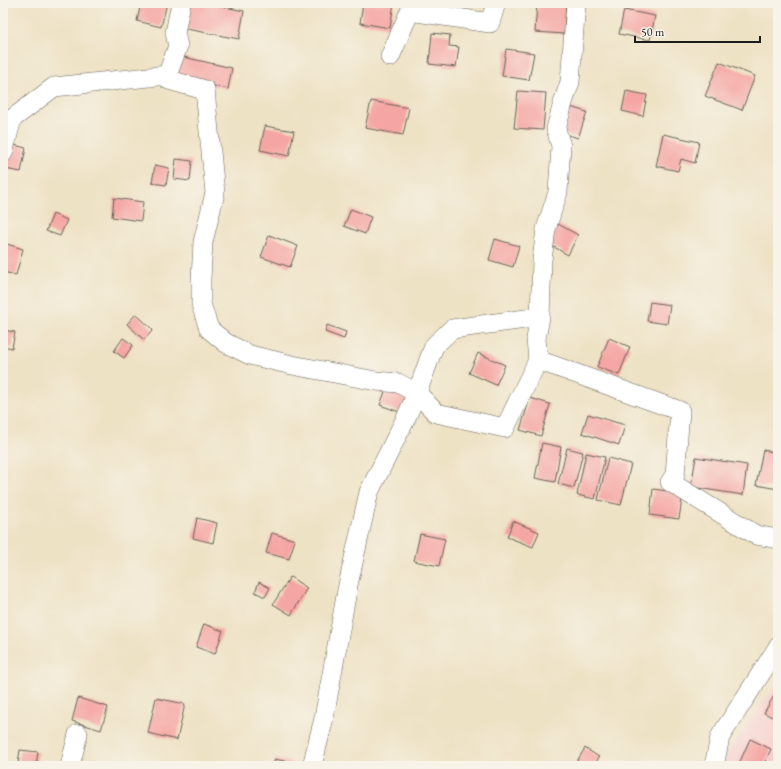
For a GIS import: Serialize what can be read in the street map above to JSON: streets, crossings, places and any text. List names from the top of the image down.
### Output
{
  "scale_bar": "50 m"
}
